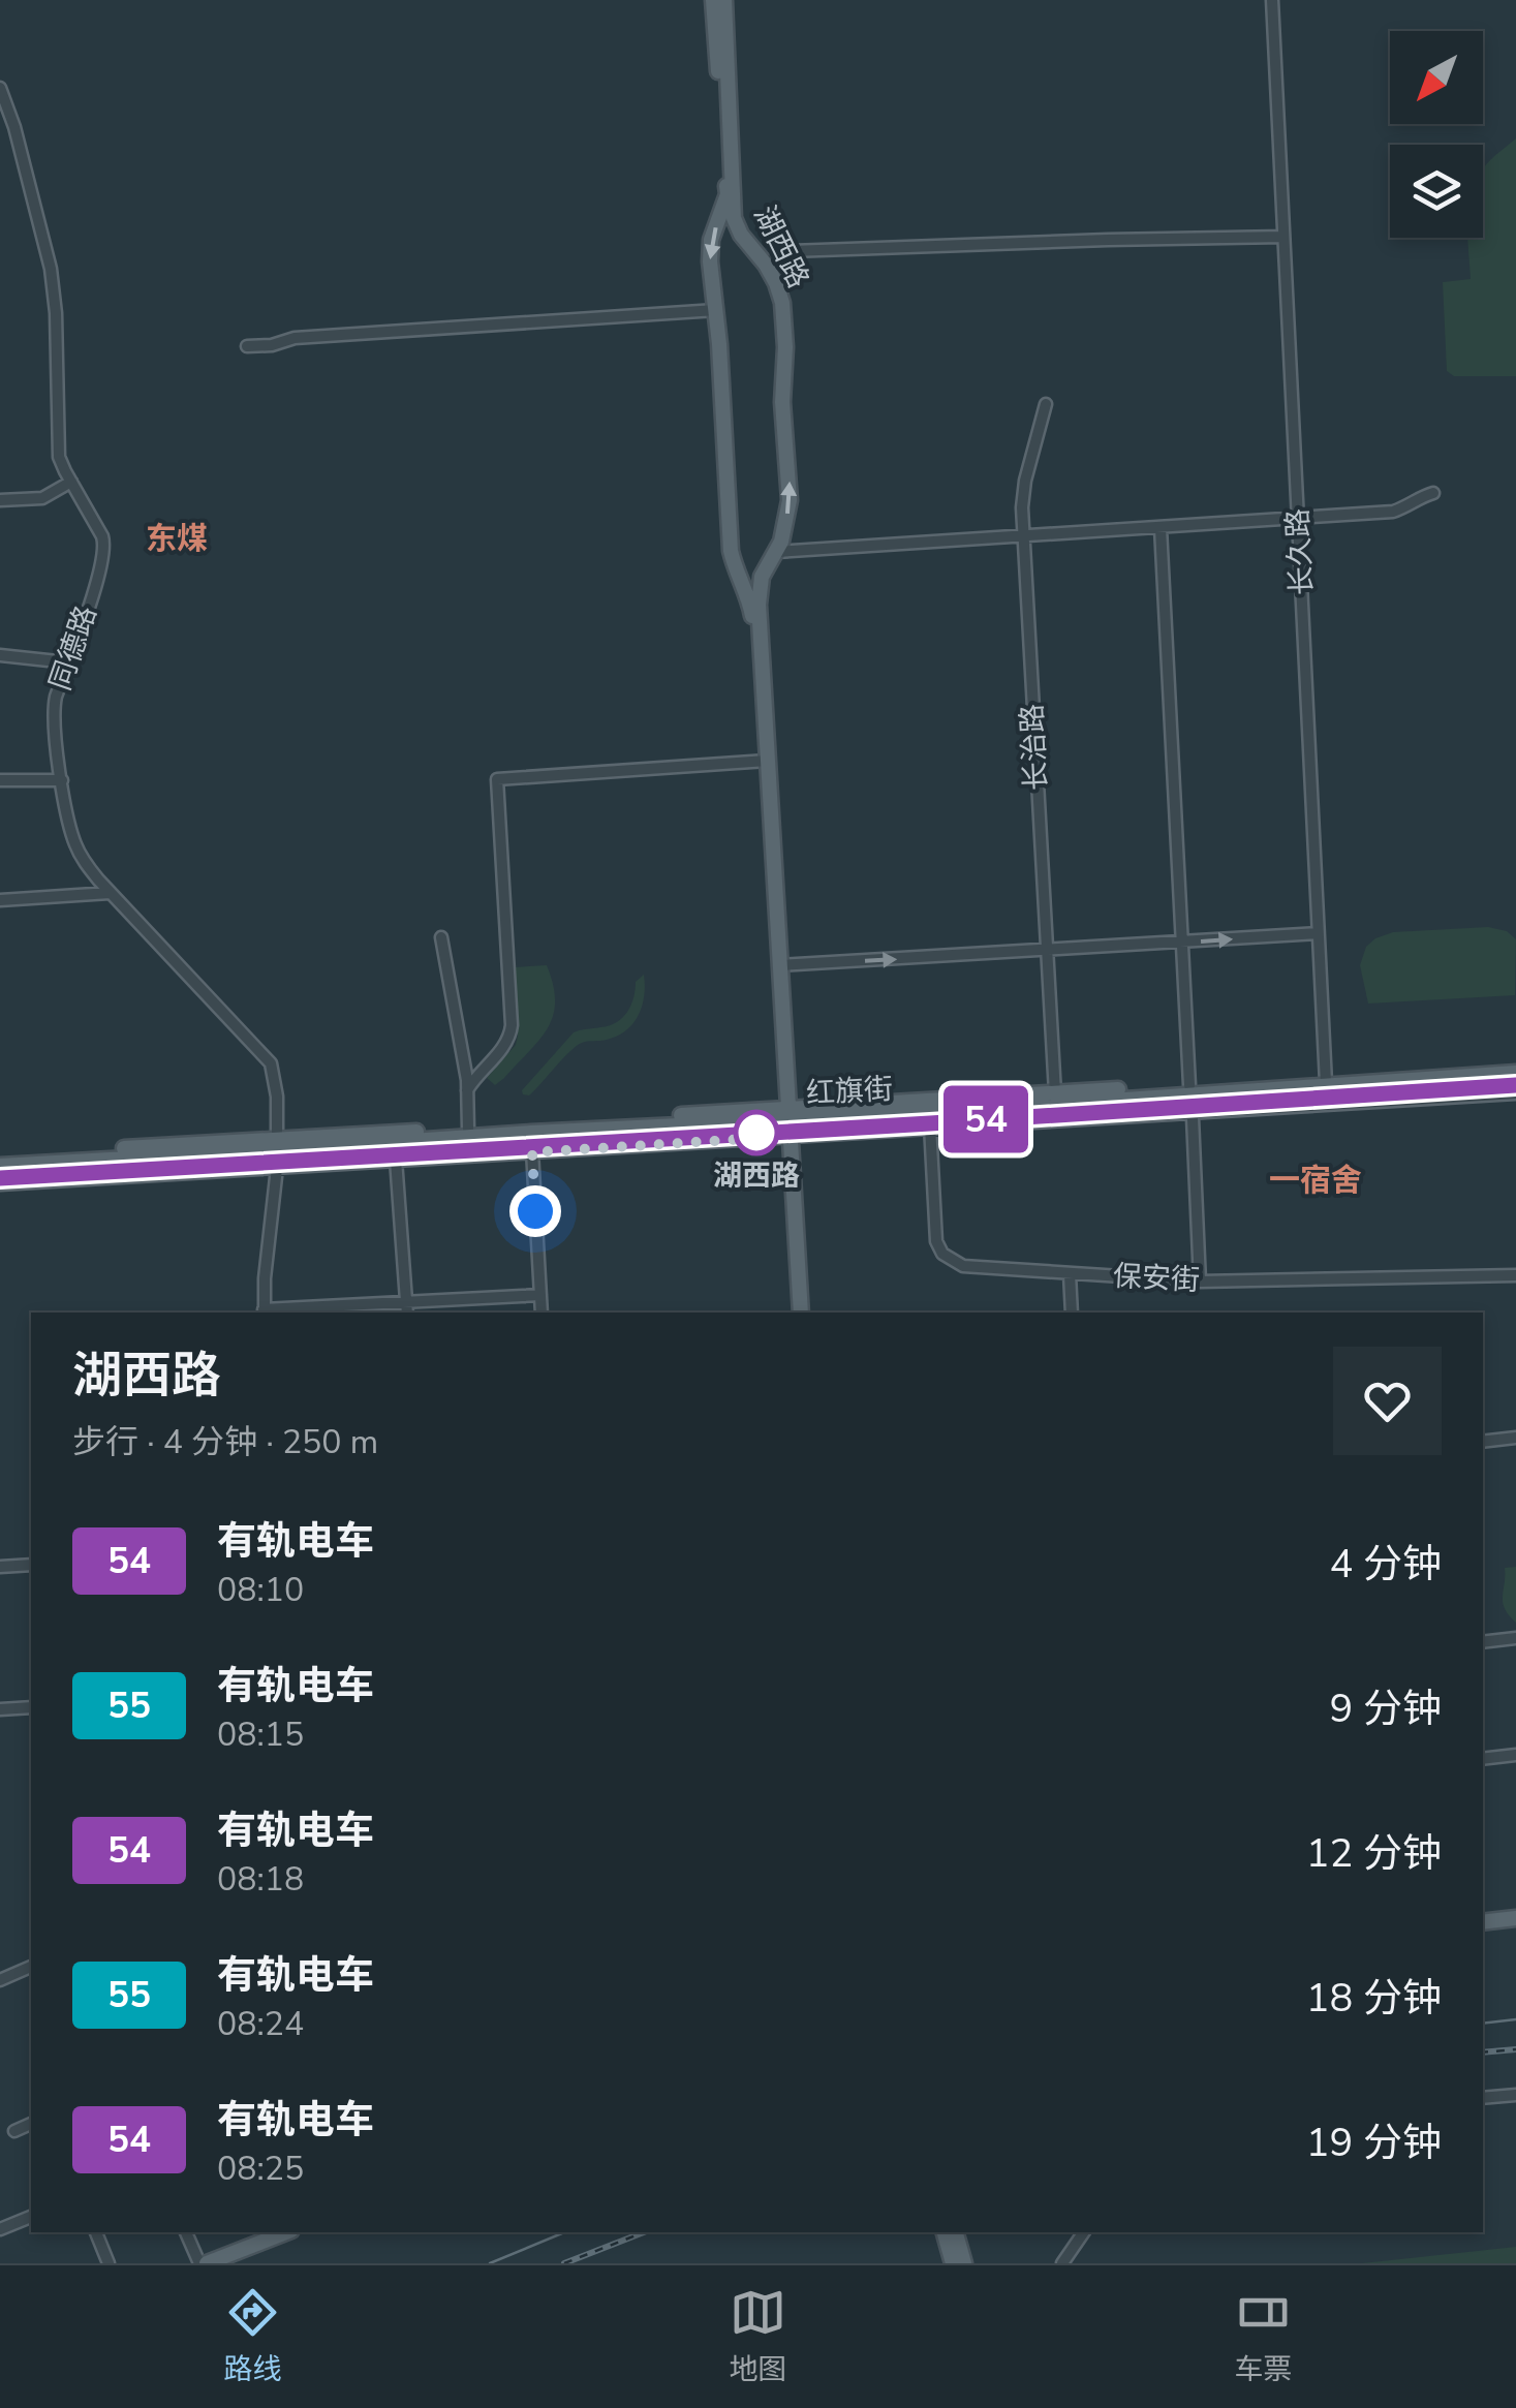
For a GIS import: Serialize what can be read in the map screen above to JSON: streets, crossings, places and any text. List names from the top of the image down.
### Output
{
  "streets": {
    "main road": ["湖西路", "红旗街"],
    "street": [
      "长久路",
      "同德路",
      "长治路",
      "保安街"
    ]
  },
  "crossings": [
    ["湖西路", "红旗街"],
    ["长久路", "红旗街"],
    ["同德路", "红旗街"],
    ["长治路", "红旗街"],
    ["红旗街", "保安街"]
  ],
  "districts": ["东煤", "一宿舍"],
  "places": ["湖西路"],
  "lines": ["tram line 54"],
  "north": "bottom left",
  "page": {
    "on_map": "54",
    "heading": ["湖西路", "步行 · 4 分钟 · 250 m"],
    "list": [
      {
        "mark": "54",
        "name": "有轨电车",
        "note": "08:10",
        "value": "4 分钟"
      },
      {
        "mark": "55",
        "name": "有轨电车",
        "note": "08:15",
        "value": "9 分钟"
      },
      {
        "mark": "54",
        "name": "有轨电车",
        "note": "08:18",
        "value": "12 分钟"
      },
      {
        "mark": "55",
        "name": "有轨电车",
        "note": "08:24",
        "value": "18 分钟"
      },
      {
        "mark": "54",
        "name": "有轨电车",
        "note": "08:25",
        "value": "19 分钟"
      }
    ],
    "tabs": ["路线", "地图", "车票"]
  }
}
